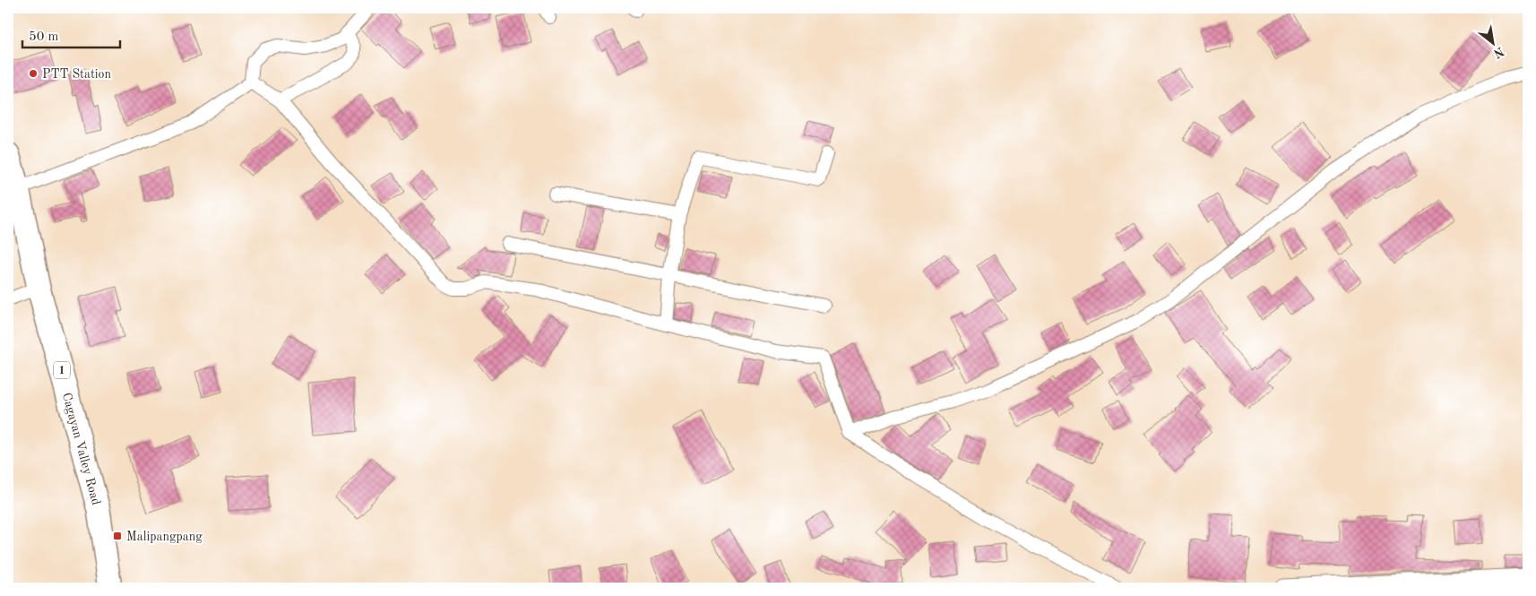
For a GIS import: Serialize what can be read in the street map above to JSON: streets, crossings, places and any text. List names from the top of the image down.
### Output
{
  "streets": {
    "highway": ["1", "Cagayan Valley Road"]
  },
  "places": {
    "other": ["PTT Station"],
    "transit": ["Malipangpang"]
  },
  "scale_bar": "50 m",
  "north": "bottom right"
}
